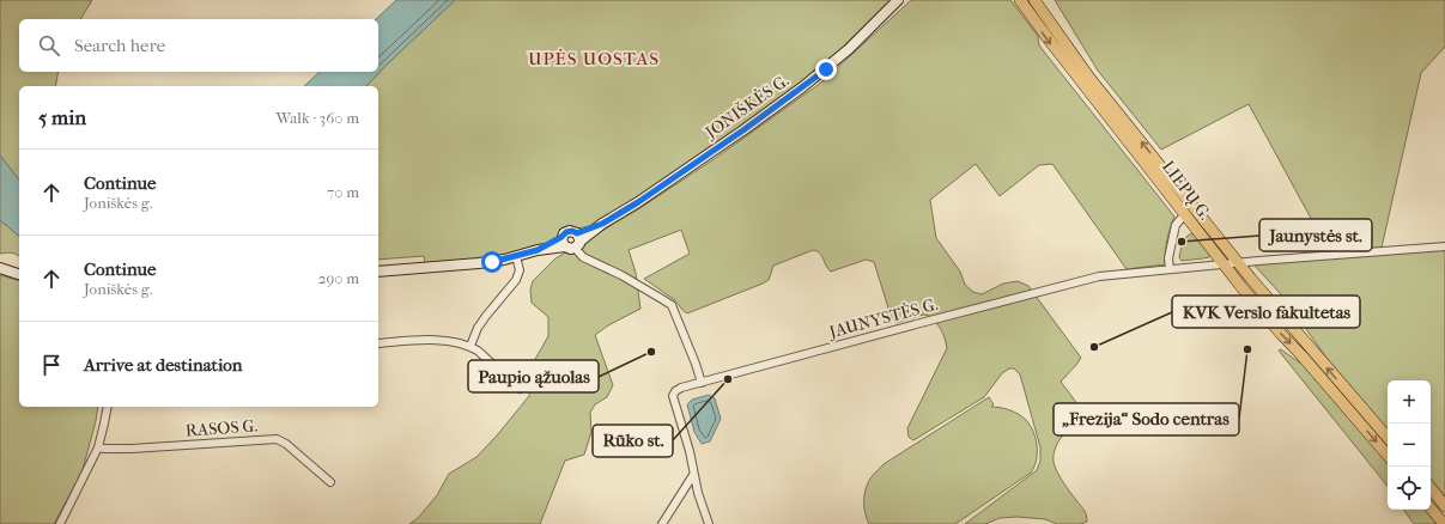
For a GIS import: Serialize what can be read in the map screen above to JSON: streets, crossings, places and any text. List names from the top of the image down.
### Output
{
  "streets": {
    "main road": ["JONIŠKĖS G.", "LIEPŲ G."],
    "street": ["JAUNYSTĖS G.", "RASOS G."]
  },
  "crossings": [
    ["LIEPŲ G.", "JAUNYSTĖS G."]
  ],
  "districts": ["UPĖS UOSTAS"],
  "places": [
    "Jaunystės st.",
    "KVK Verslo fakultetas",
    "„Frezija“ Sodo centras",
    "Paupio ąžuolas",
    "Rūko st."
  ],
  "page": {
    "search": "Search here",
    "heading": ["5 min", "Walk · 360 m"],
    "list": [
      ["Continue", "Joniškės g.", "70 m"],
      ["Continue", "Joniškės g.", "290 m"],
      "Arrive at destination"
    ],
    "map_buttons": ["+", "−"]
  }
}
